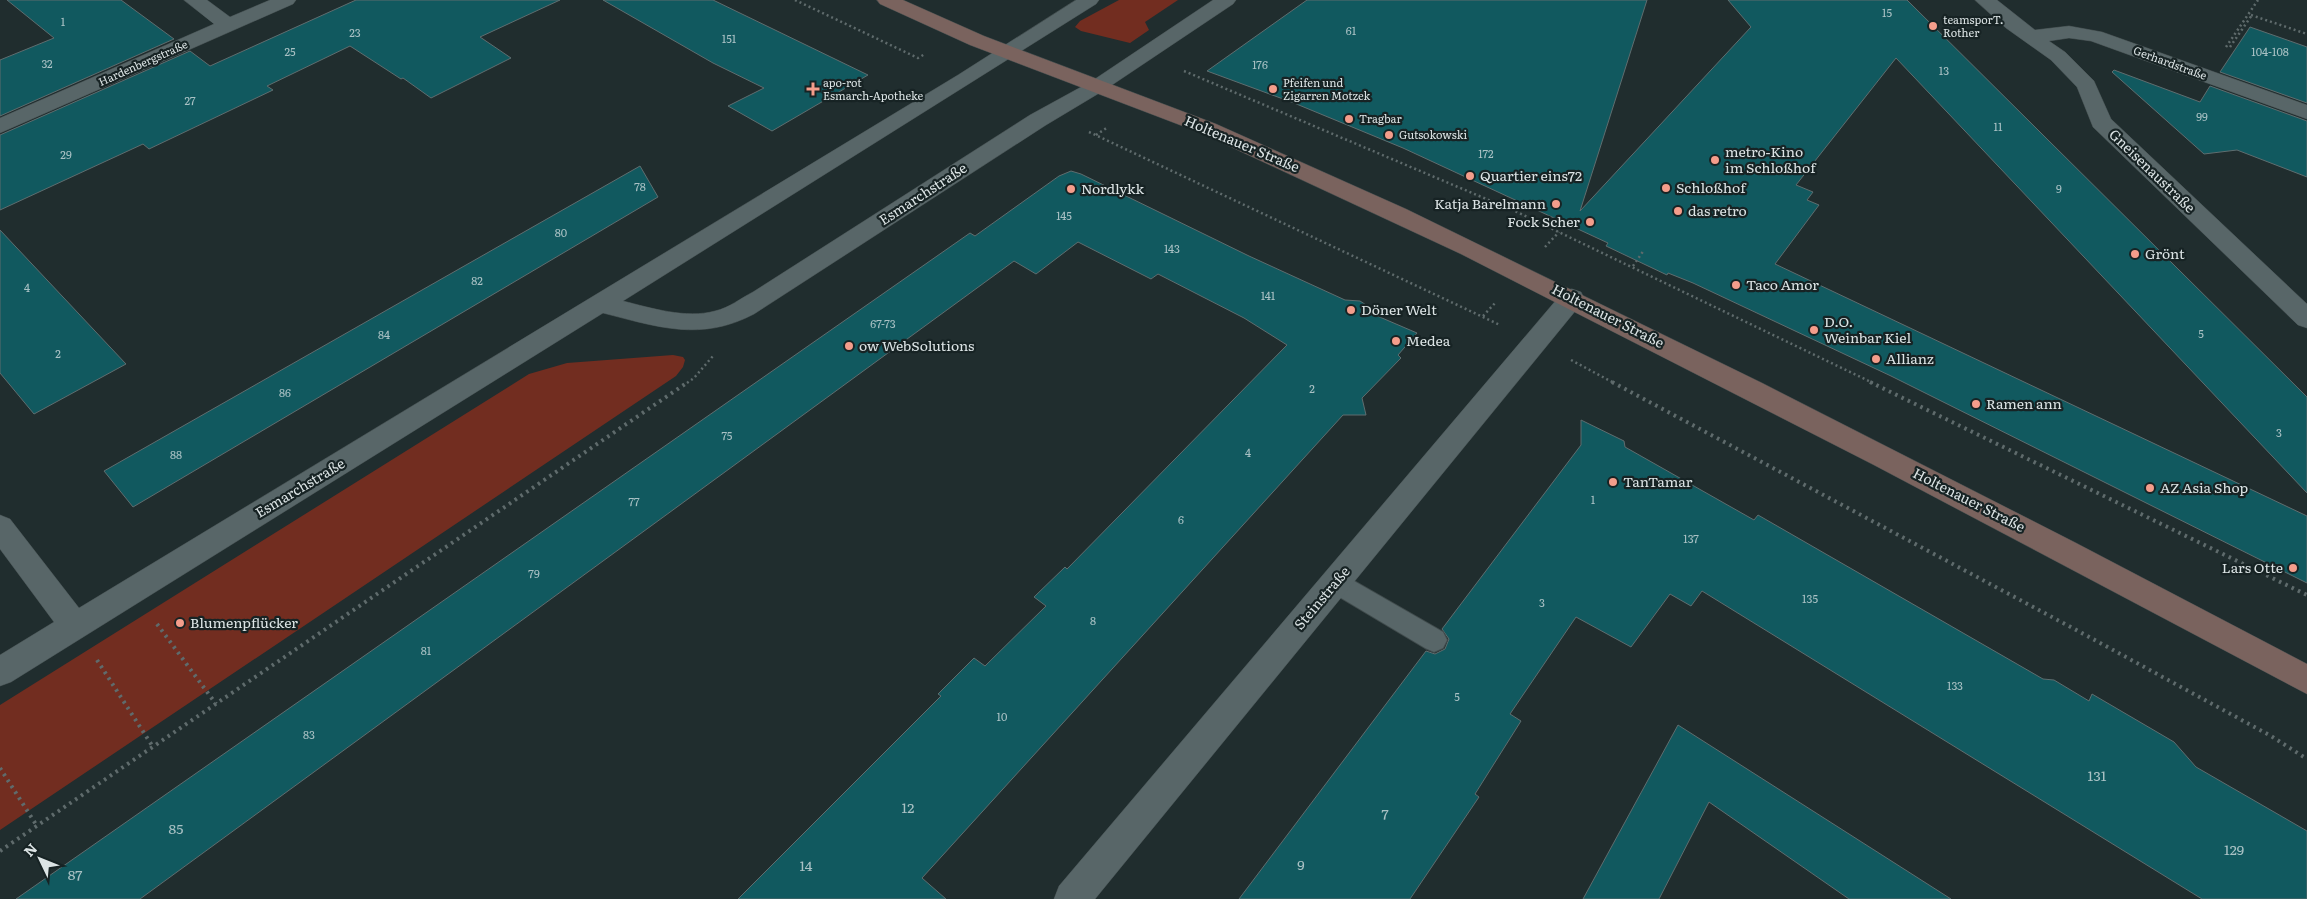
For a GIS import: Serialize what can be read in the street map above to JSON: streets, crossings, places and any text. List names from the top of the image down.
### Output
{
  "streets": {
    "main road": ["Holtenauer Straße"],
    "street": [
      "Hardenbergstraße",
      "Gerhardstraße",
      "Gneisenaustraße",
      "Esmarchstraße",
      "Steinstraße"
    ]
  },
  "crossings": [
    ["Gerhardstraße", "Gneisenaustraße"],
    ["Holtenauer Straße", "Esmarchstraße"],
    ["Holtenauer Straße", "Steinstraße"]
  ],
  "places": {
    "other": [
      "teamsporT. Rother",
      "Pfeifen und Zigarren Motzek",
      "Tragbar",
      "Gutsokowski",
      "metro-Kino im Schloßhof",
      "Quartier eins72",
      "Schloßhof",
      "Nordlykk",
      "Katja Barelmann",
      "das retro",
      "Fock Scher",
      "Grönt",
      "Taco Amor",
      "Döner Welt",
      "D.O. Weinbar Kiel",
      "Medea",
      "ow WebSolutions",
      "Allianz",
      "Ramen ann",
      "TanTamar",
      "AZ Asia Shop",
      "Lars Otte",
      "Blumenpflücker"
    ],
    "health": ["apo-rot Esmarch-Apotheke"]
  },
  "house_numbers": [
    "15",
    "1",
    "61",
    "23",
    "151",
    "25",
    "104-108",
    "32",
    "176",
    "13",
    "27",
    "99",
    "11",
    "172",
    "29",
    "78",
    "9",
    "145",
    "80",
    "143",
    "82",
    "4",
    "141",
    "67-73",
    "5",
    "84",
    "2",
    "2",
    "86",
    "3",
    "75",
    "4",
    "88",
    "1",
    "77",
    "6",
    "137",
    "79",
    "135",
    "3",
    "8",
    "81",
    "133",
    "5",
    "10",
    "83",
    "131",
    "12",
    "7",
    "85",
    "129",
    "9",
    "14",
    "87"
  ],
  "north": "top left"
}
